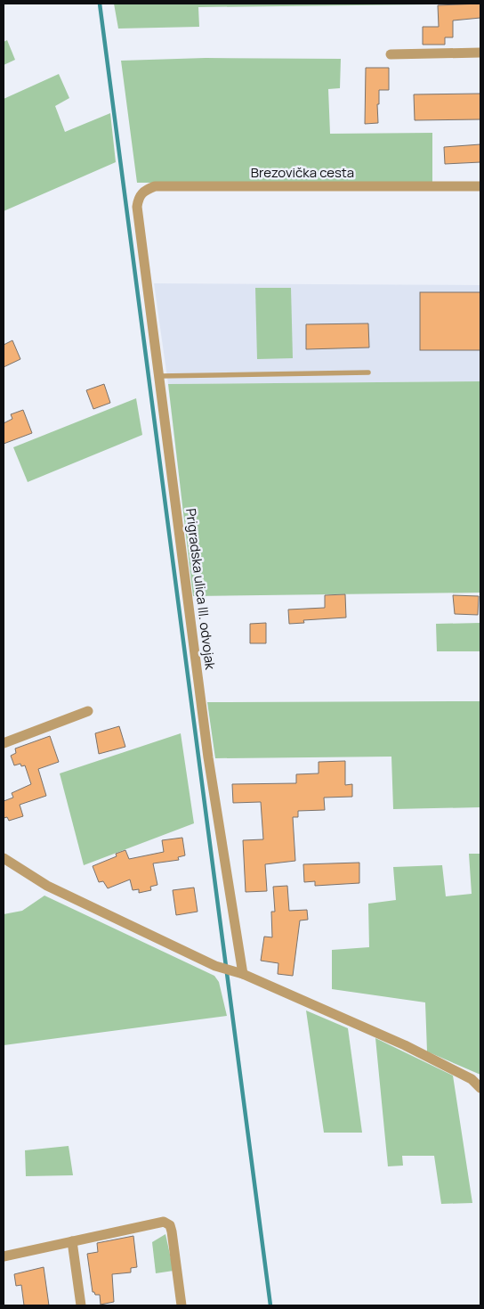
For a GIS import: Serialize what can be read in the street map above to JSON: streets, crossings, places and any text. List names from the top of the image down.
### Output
{
  "streets": {
    "street": ["Brezovička cesta", "Prigradska ulica III. odvojak"]
  },
  "crossings": [
    ["Brezovička cesta", "Prigradska ulica III. odvojak"]
  ]
}
